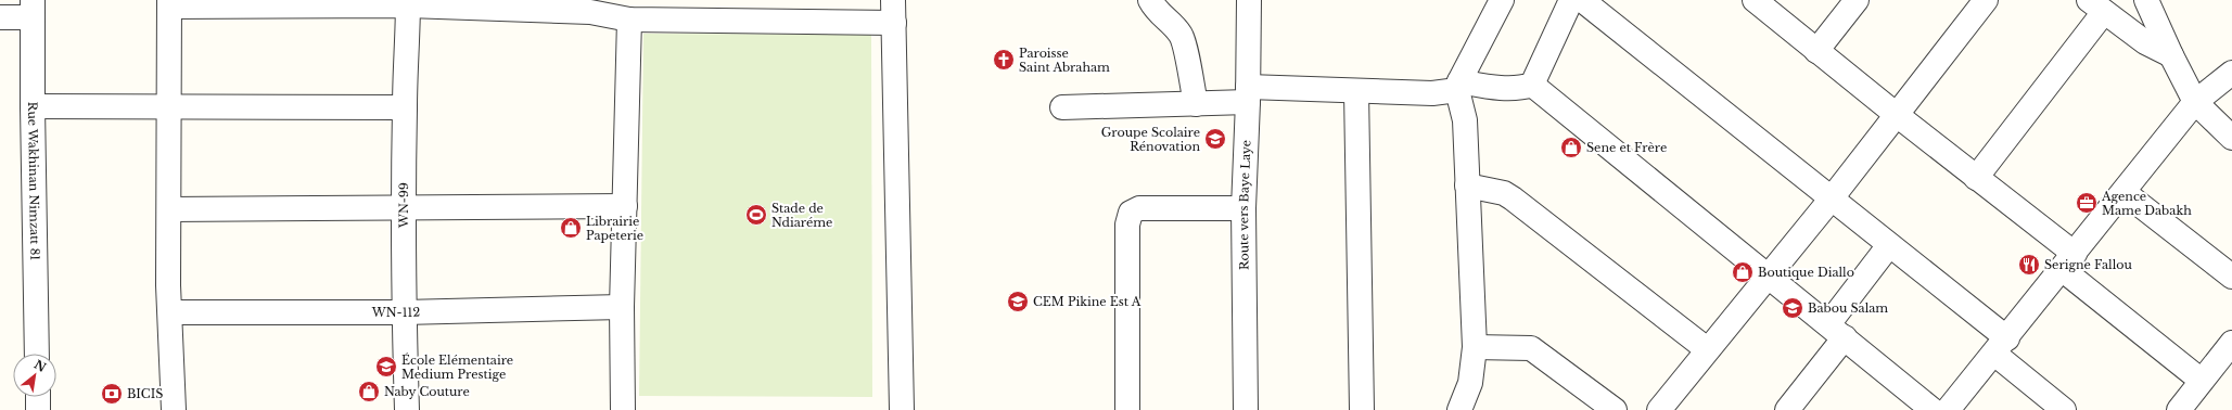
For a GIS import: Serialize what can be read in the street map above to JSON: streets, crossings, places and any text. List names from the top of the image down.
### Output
{
  "streets": {
    "street": [
      "Rue Wakhinan Nimzatt 81",
      "WN-99",
      "Route vers Baye Laye",
      "WN-112"
    ]
  },
  "crossings": [
    ["WN-99", "WN-112"]
  ],
  "places": {
    "church": ["Paroisse Saint Abraham"],
    "school or university": [
      "Groupe Scolaire Rénovation",
      "CEM Pikine Est A",
      "Babou Salam",
      "École Elémentaire Medium Prestige"
    ],
    "shop": [
      "Sene et Frère",
      "Librairie Papeterie",
      "Boutique Diallo",
      "Naby Couture"
    ],
    "office": ["Agence Mame Dabakh"],
    "sports": ["Stade de Ndiaréme"],
    "restaurant": ["Serigne Fallou"],
    "bank": ["BICIS"]
  },
  "north": "top right"
}
